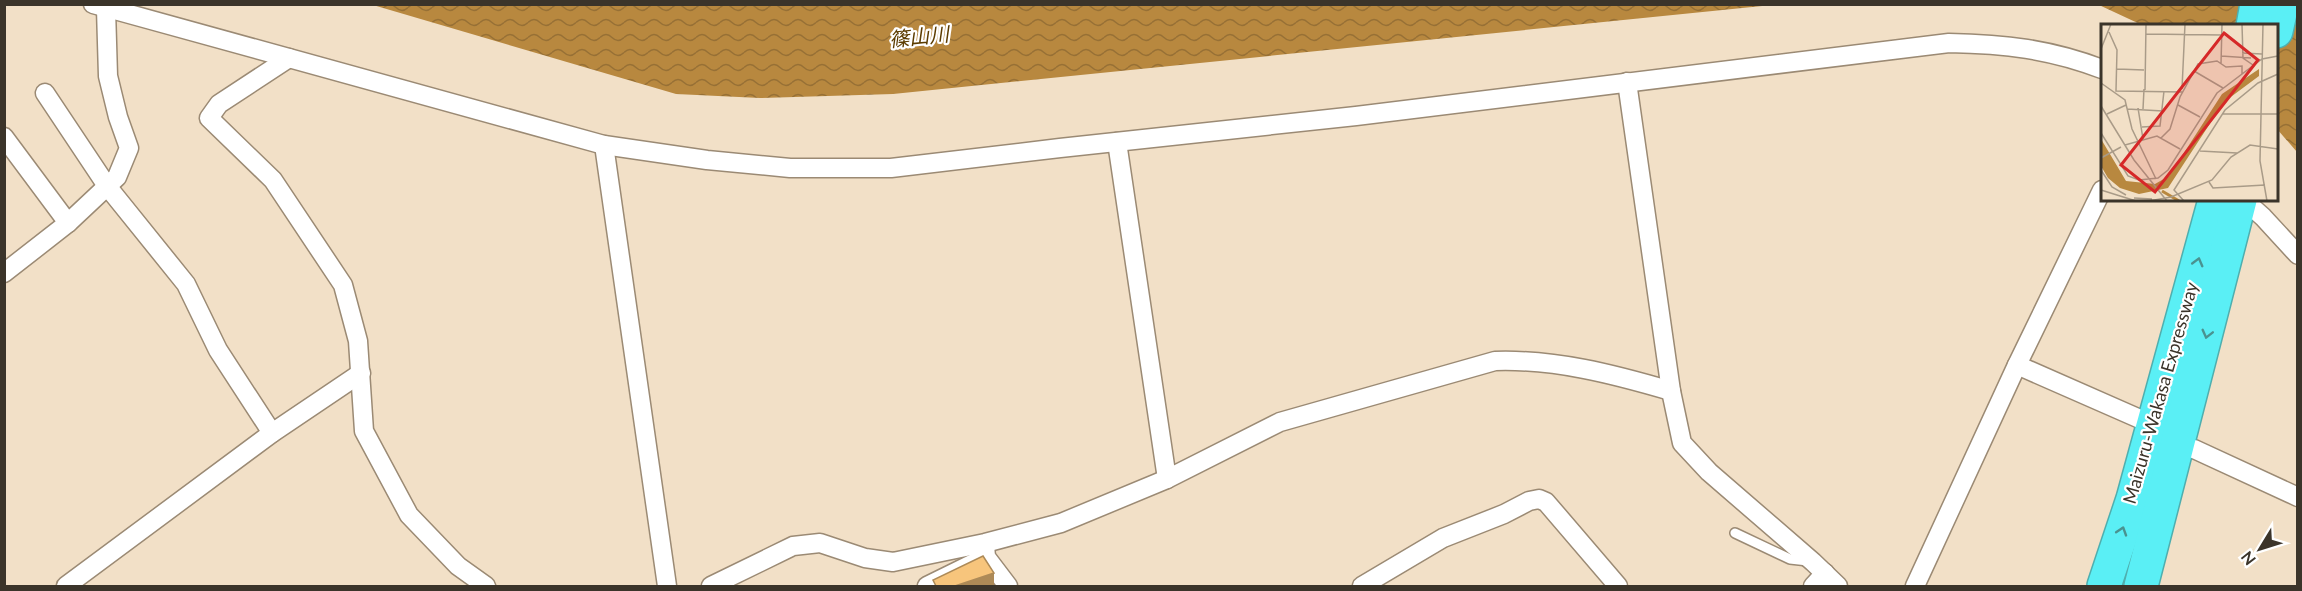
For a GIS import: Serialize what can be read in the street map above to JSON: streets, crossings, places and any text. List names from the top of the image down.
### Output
{
  "streets": {
    "highway": ["Maizuru-Wakasa Expressway"]
  },
  "water": ["篠山川"],
  "north": "bottom left"
}
